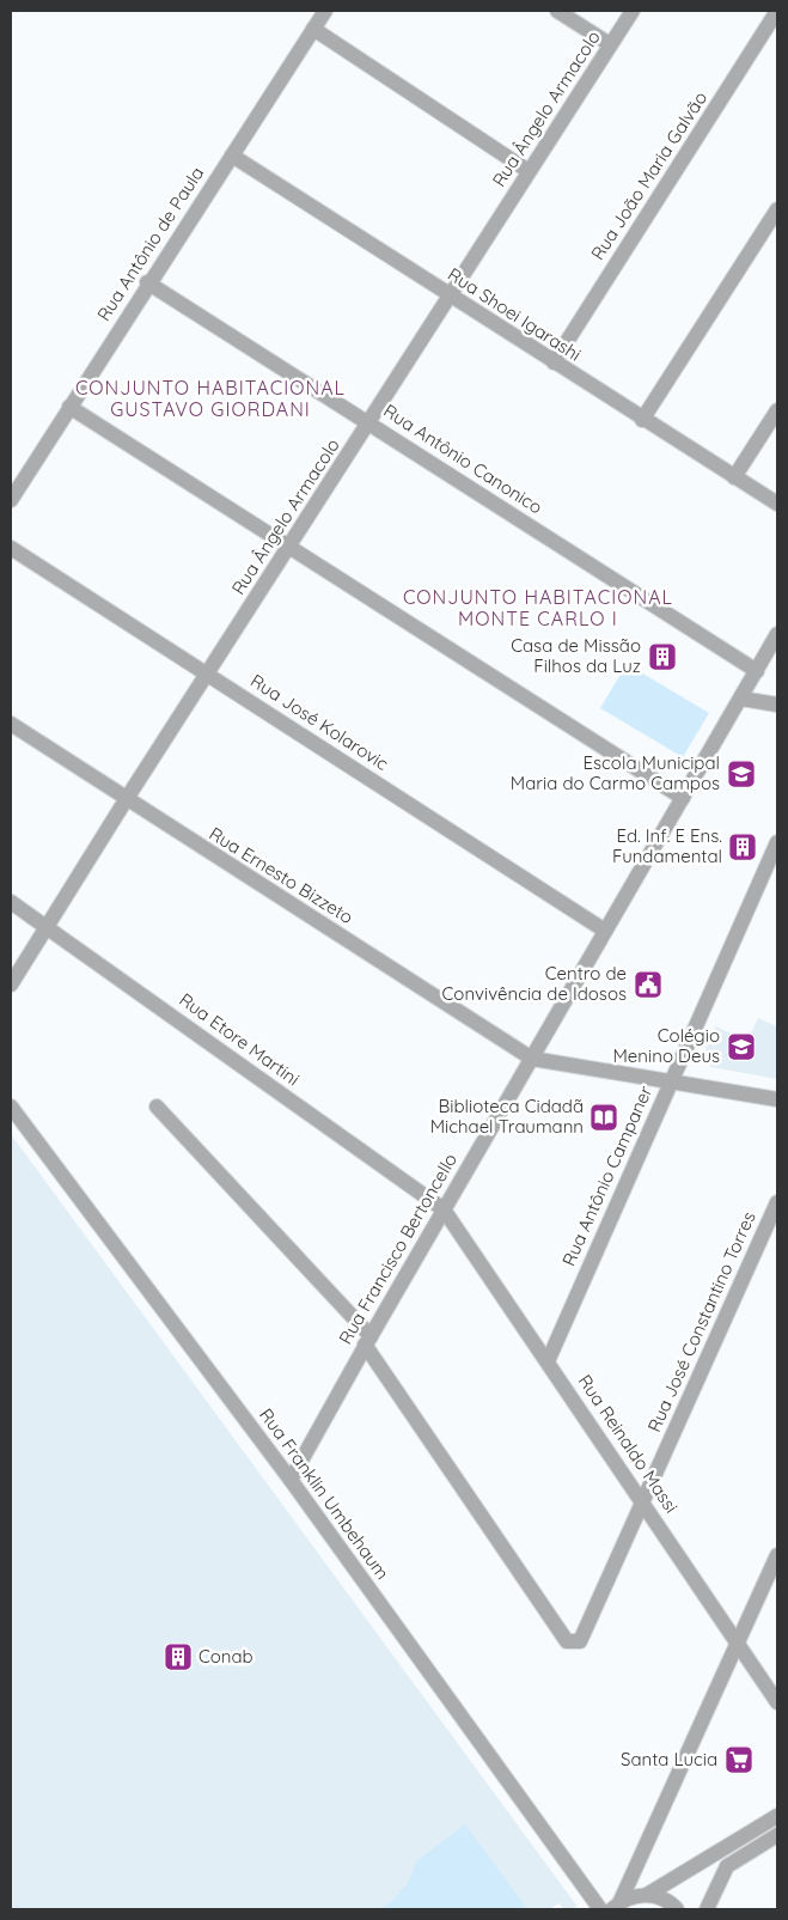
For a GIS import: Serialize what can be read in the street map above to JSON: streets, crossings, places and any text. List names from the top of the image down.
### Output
{
  "streets": {
    "street": [
      "Rua Ângelo Armacolo",
      "Rua João Maria Galvão",
      "Rua Antônio de Paula",
      "Rua Shoei Igarashi",
      "Rua Antônio Canonico",
      "Rua José Kolarovic",
      "Rua Ernesto Bizzeto",
      "Rua Etore Martini",
      "Rua Antônio Campaner",
      "Rua Francisco Bertoncello",
      "Rua José Constantino Torres",
      "Rua Reinaldo Massi",
      "Rua Franklin Umbehaum"
    ]
  },
  "crossings": [
    ["Rua Ângelo Armacolo", "Rua Shoei Igarashi"],
    ["Rua Ângelo Armacolo", "Rua Antônio Canonico"],
    ["Rua Ângelo Armacolo", "Rua José Kolarovic"],
    ["Rua Ângelo Armacolo", "Rua Ernesto Bizzeto"],
    ["Rua Ângelo Armacolo", "Rua Etore Martini"],
    ["Rua João Maria Galvão", "Rua Shoei Igarashi"],
    ["Rua Antônio de Paula", "Rua Shoei Igarashi"],
    ["Rua Antônio de Paula", "Rua Antônio Canonico"],
    ["Rua Antônio Canonico", "Rua Francisco Bertoncello"],
    ["Rua José Kolarovic", "Rua Francisco Bertoncello"],
    ["Rua Ernesto Bizzeto", "Rua Francisco Bertoncello"],
    ["Rua Etore Martini", "Rua Francisco Bertoncello"],
    ["Rua Etore Martini", "Rua Reinaldo Massi"],
    ["Rua Antônio Campaner", "Rua Reinaldo Massi"],
    ["Rua Francisco Bertoncello", "Rua José Constantino Torres"],
    ["Rua Francisco Bertoncello", "Rua Reinaldo Massi"],
    ["Rua Francisco Bertoncello", "Rua Franklin Umbehaum"],
    ["Rua José Constantino Torres", "Rua Reinaldo Massi"]
  ],
  "districts": ["CONJUNTO HABITACIONAL GUSTAVO GIORDANI", "CONJUNTO HABITACIONAL MONTE CARLO I"],
  "places": {
    "building": ["Casa de Missão Filhos da Luz", "Ed. Inf. E Ens. Fundamental", "Conab"],
    "school or university": ["Escola Municipal Maria do Carmo Campos", "Colégio Menino Deus"],
    "public building": ["Centro de Convivência de Idosos"],
    "library": ["Biblioteca Cidadã Michael Traumann"],
    "supermarket": ["Santa Lucia"]
  }
}
